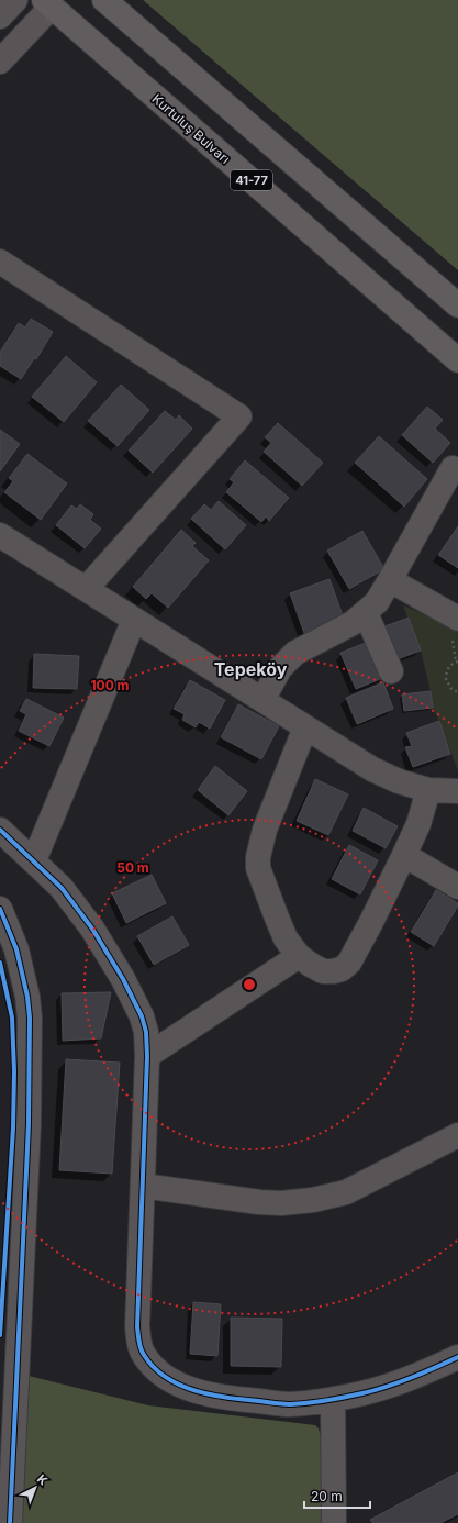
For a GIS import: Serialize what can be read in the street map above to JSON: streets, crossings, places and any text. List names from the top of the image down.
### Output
{
  "streets": {
    "highway": ["Kurtuluş Bulvarı", "41-77"]
  },
  "districts": ["Tepeköy"],
  "scale_bar": "20 m",
  "north": "top right",
  "rings": ["100 m", "50 m"]
}
